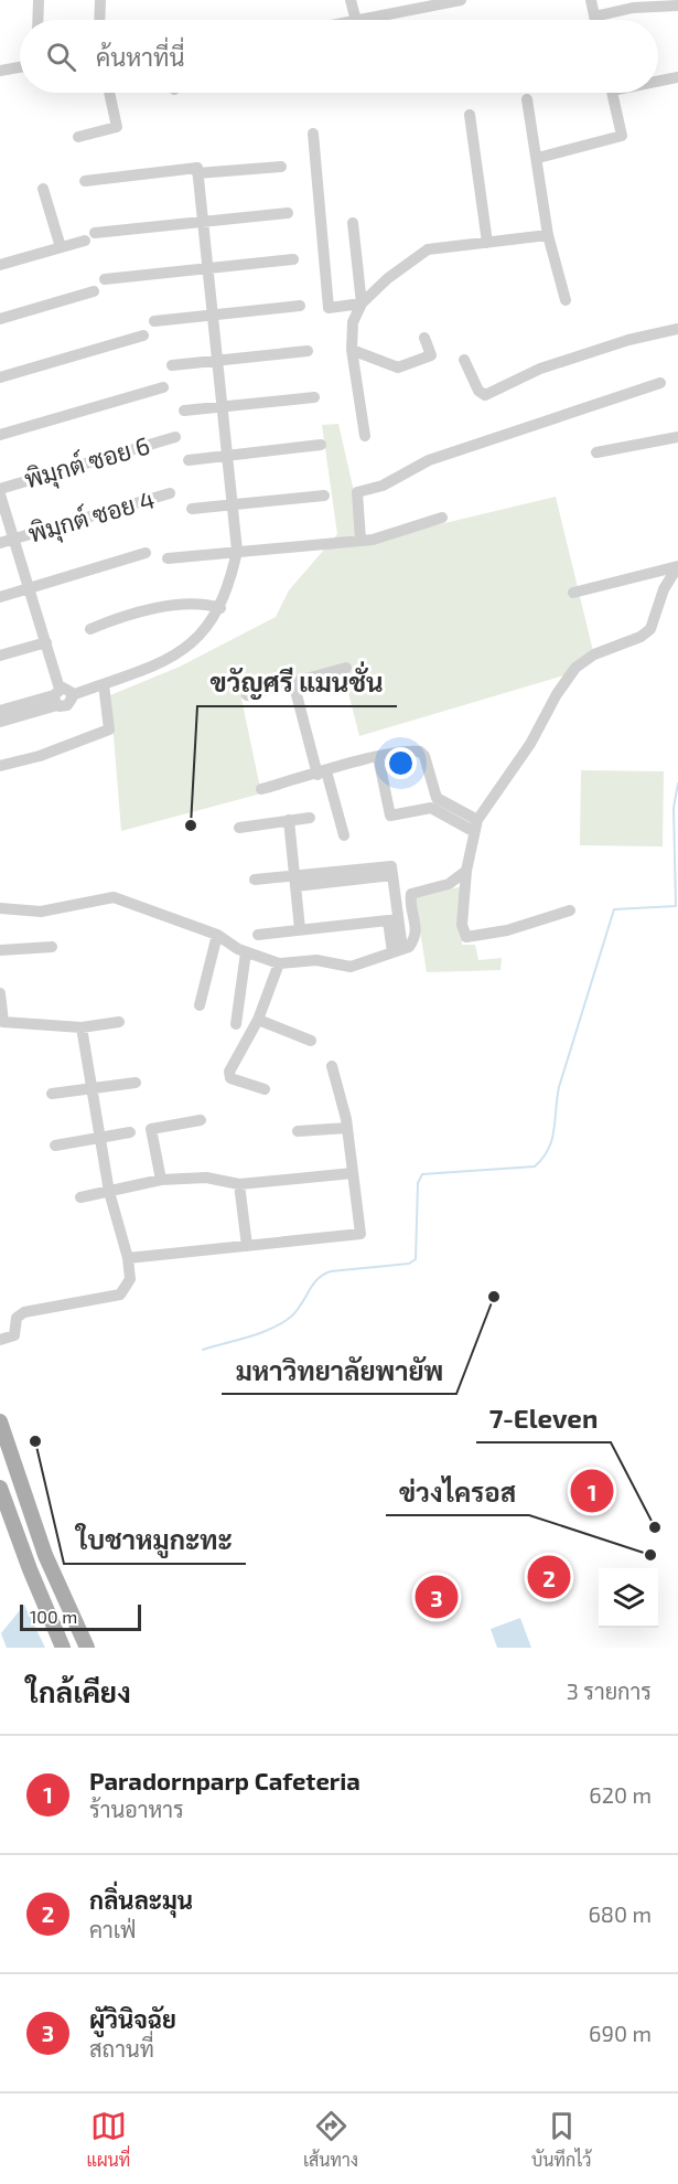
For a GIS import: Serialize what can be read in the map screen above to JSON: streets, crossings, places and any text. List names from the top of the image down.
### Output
{
  "streets": {
    "street": ["พิมุกต์ ซอย 6", "พิมุกต์ ซอย 4"]
  },
  "places": [
    "ขวัญศรี แมนชั่น",
    "มหาวิทยาลัยพายัพ",
    "ใบชาหมูกะทะ",
    "7-Eleven",
    "ข่วงไครอส"
  ],
  "scale_bar": "100 m",
  "page": {
    "search": "ค้นหาที่นี่",
    "pins": ["1", "2", "3"],
    "scale": "100 m",
    "heading": ["ใกล้เคียง", "3 รายการ"],
    "list": [
      {
        "mark": "1",
        "name": "Paradornparp Cafeteria",
        "note": "ร้านอาหาร",
        "value": "620 m"
      },
      {
        "mark": "2",
        "name": "กลิ่นละมุน",
        "note": "คาเฟ่",
        "value": "680 m"
      },
      {
        "mark": "3",
        "name": "ผัูวินิจฉัย",
        "note": "สถานที่",
        "value": "690 m"
      }
    ],
    "nav": ["แผนที่", "เส้นทาง", "บันทึกไว้"]
  }
}
